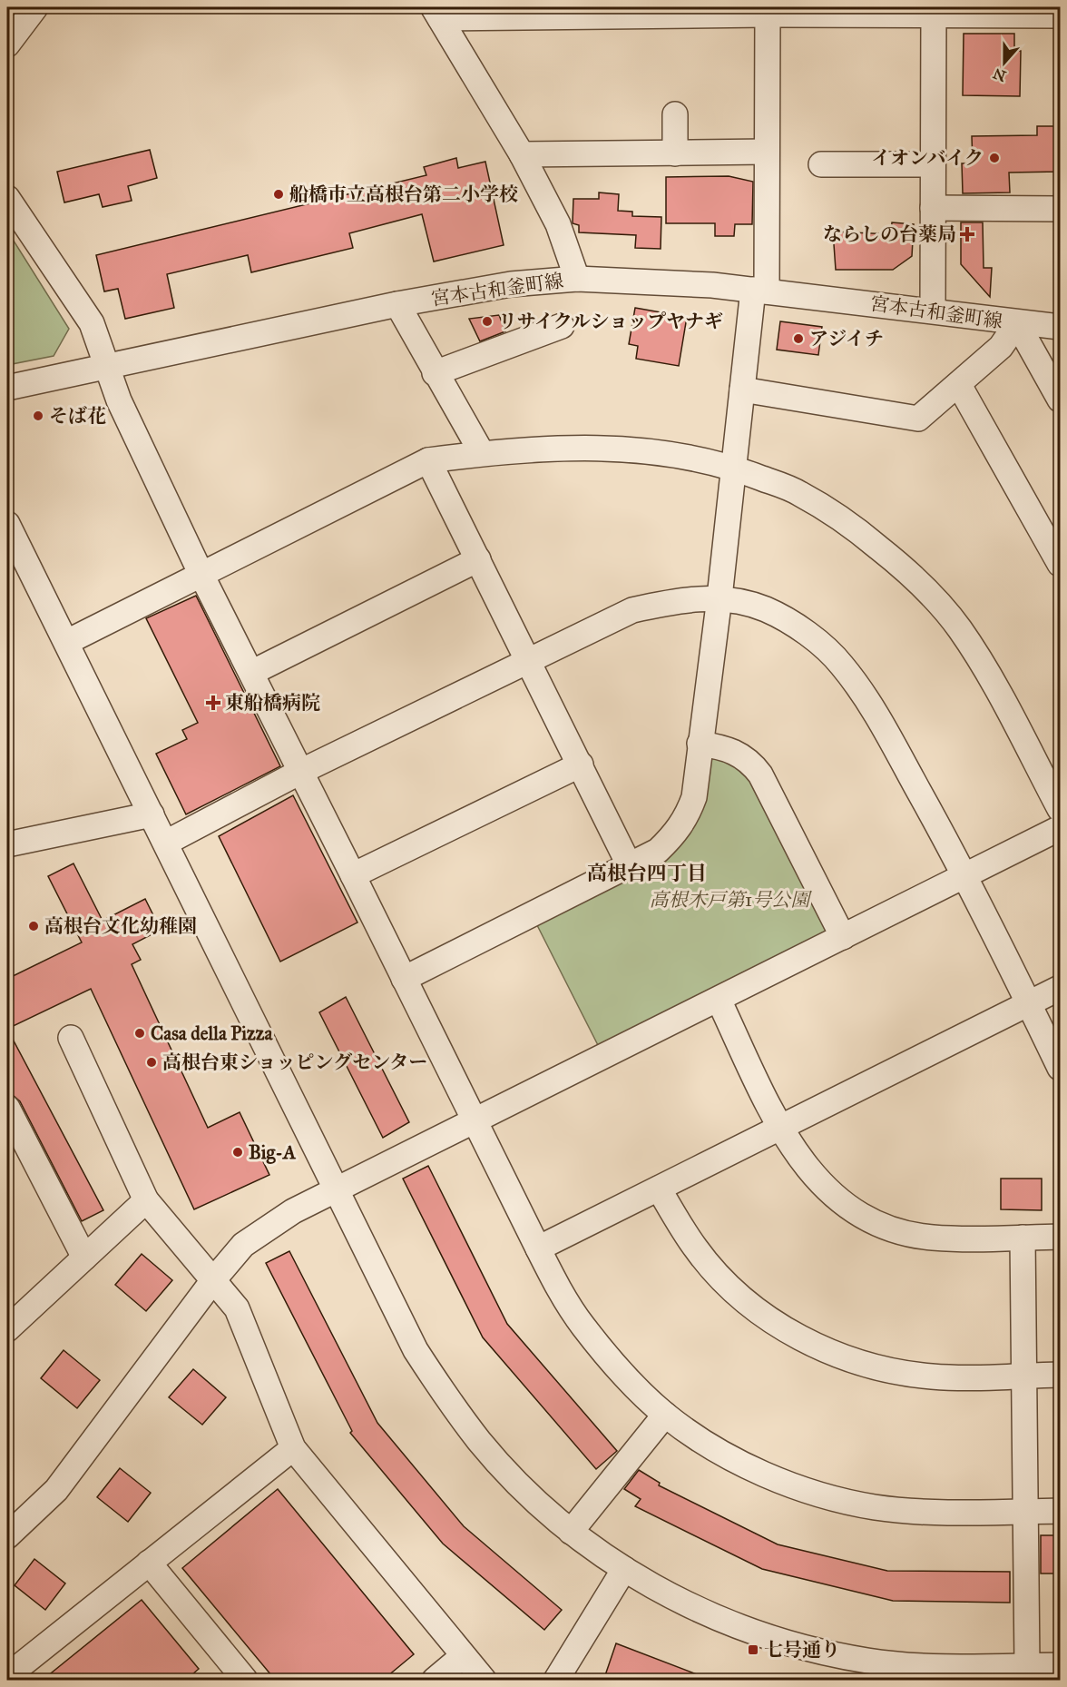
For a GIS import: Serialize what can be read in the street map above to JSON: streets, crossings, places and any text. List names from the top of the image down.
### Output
{
  "streets": {
    "street": ["宮本古和釜町線"]
  },
  "districts": ["高根台四丁目"],
  "parks": ["高根木戸第1号公園"],
  "places": {
    "other": [
      "イオンバイク",
      "船橋市立高根台第二小学校",
      "リサイクルショップヤナギ",
      "アジイチ",
      "そば花",
      "高根台文化幼稚園",
      "Casa della Pizza",
      "高根台東ショッピングセンター",
      "Big-A"
    ],
    "health": ["ならしの台薬局", "東船橋病院"],
    "transit": ["七号通り"]
  },
  "north": "bottom"
}
